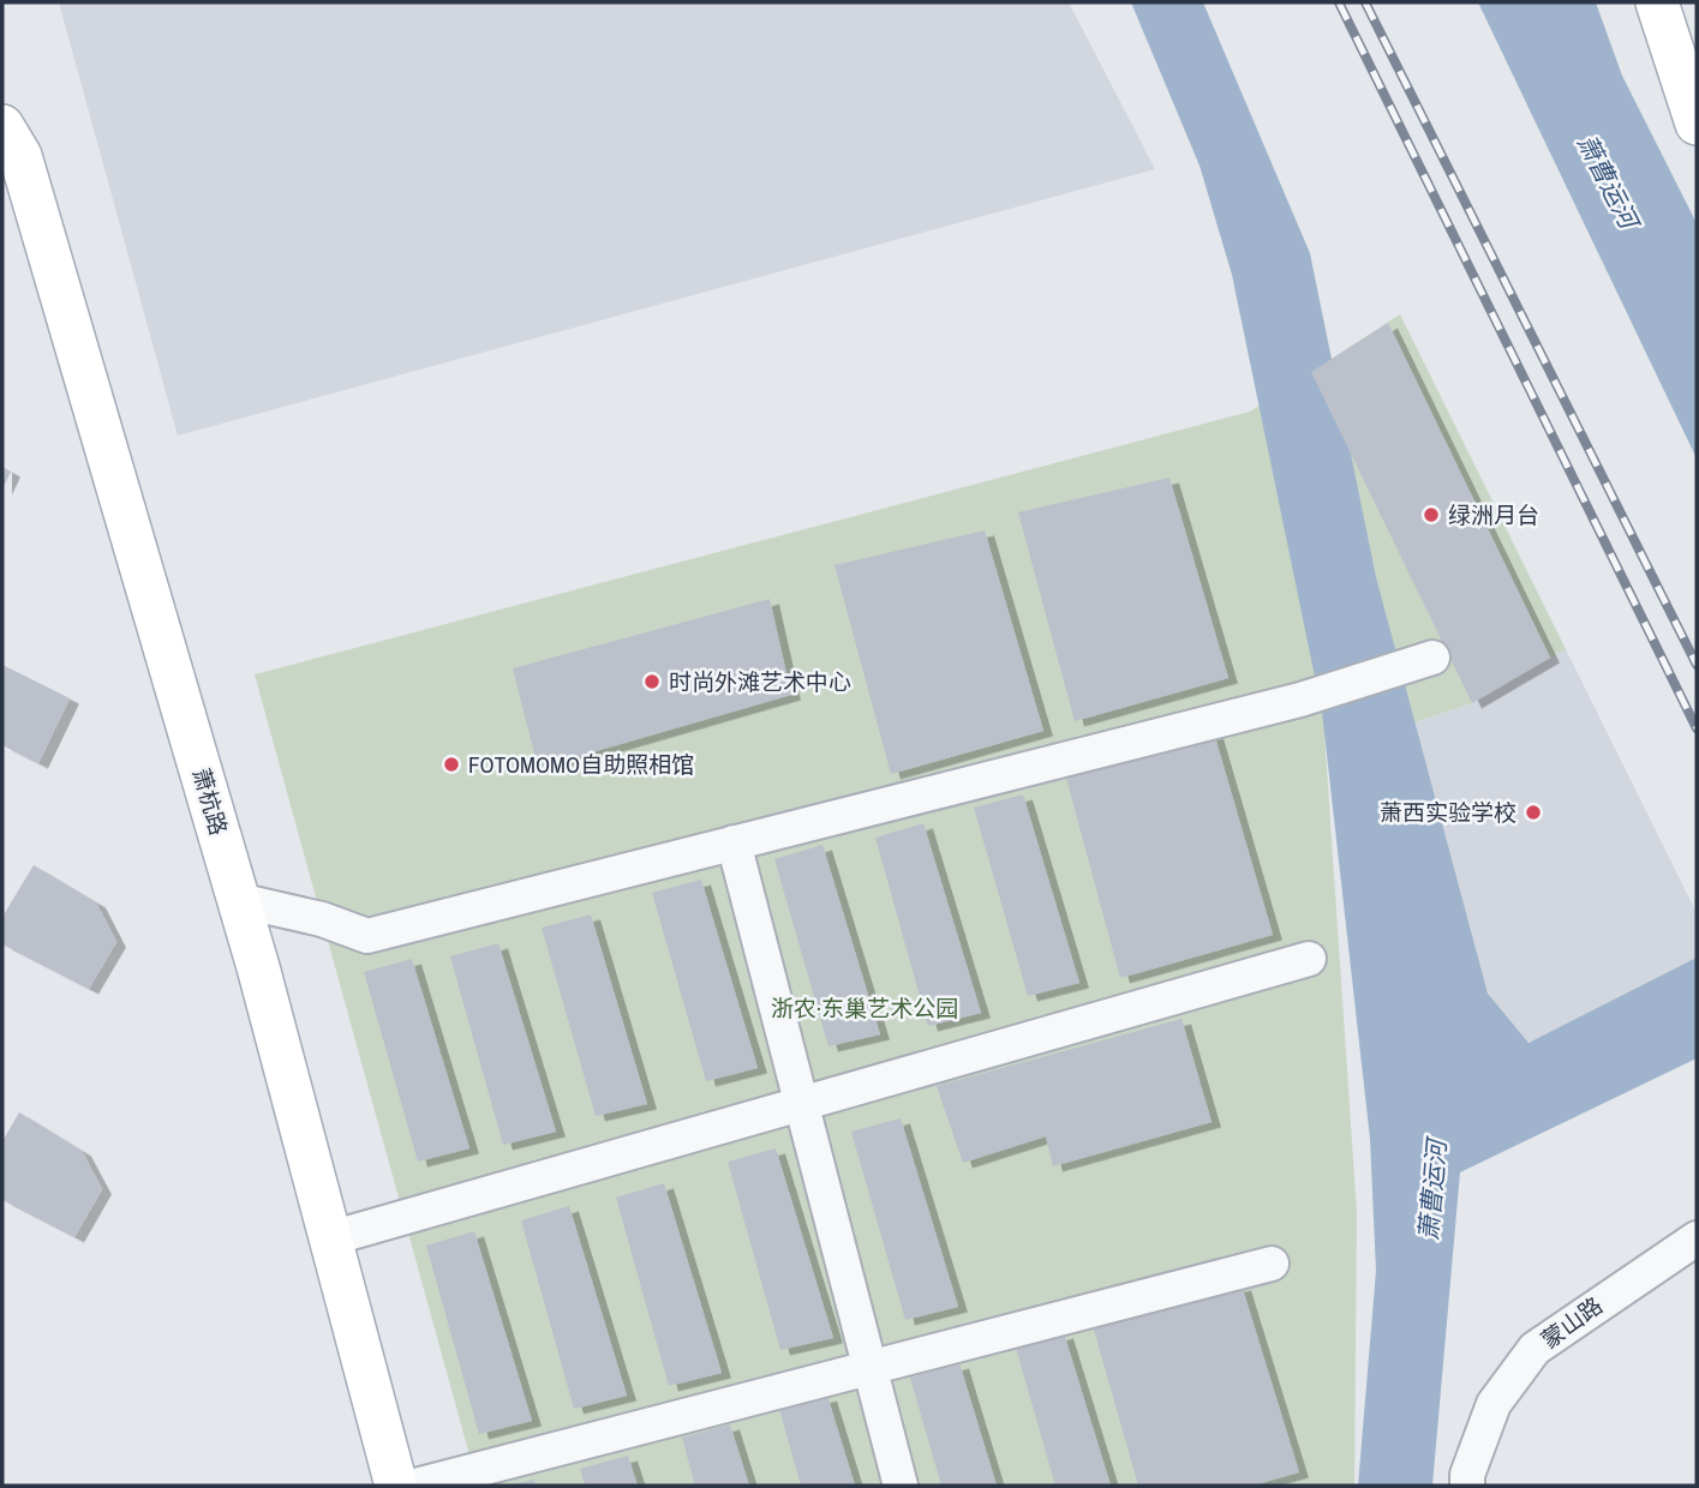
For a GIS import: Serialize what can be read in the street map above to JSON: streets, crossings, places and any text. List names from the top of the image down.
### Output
{
  "streets": {
    "main road": ["萧杭路"],
    "street": ["蒙山路"]
  },
  "water": ["萧曹运河"],
  "parks": ["浙农·东巢艺术公园"],
  "places": [
    "绿洲月台",
    "时尚外滩艺术中心",
    "FOTOMOMO自助照相馆",
    "萧西实验学校"
  ]
}
